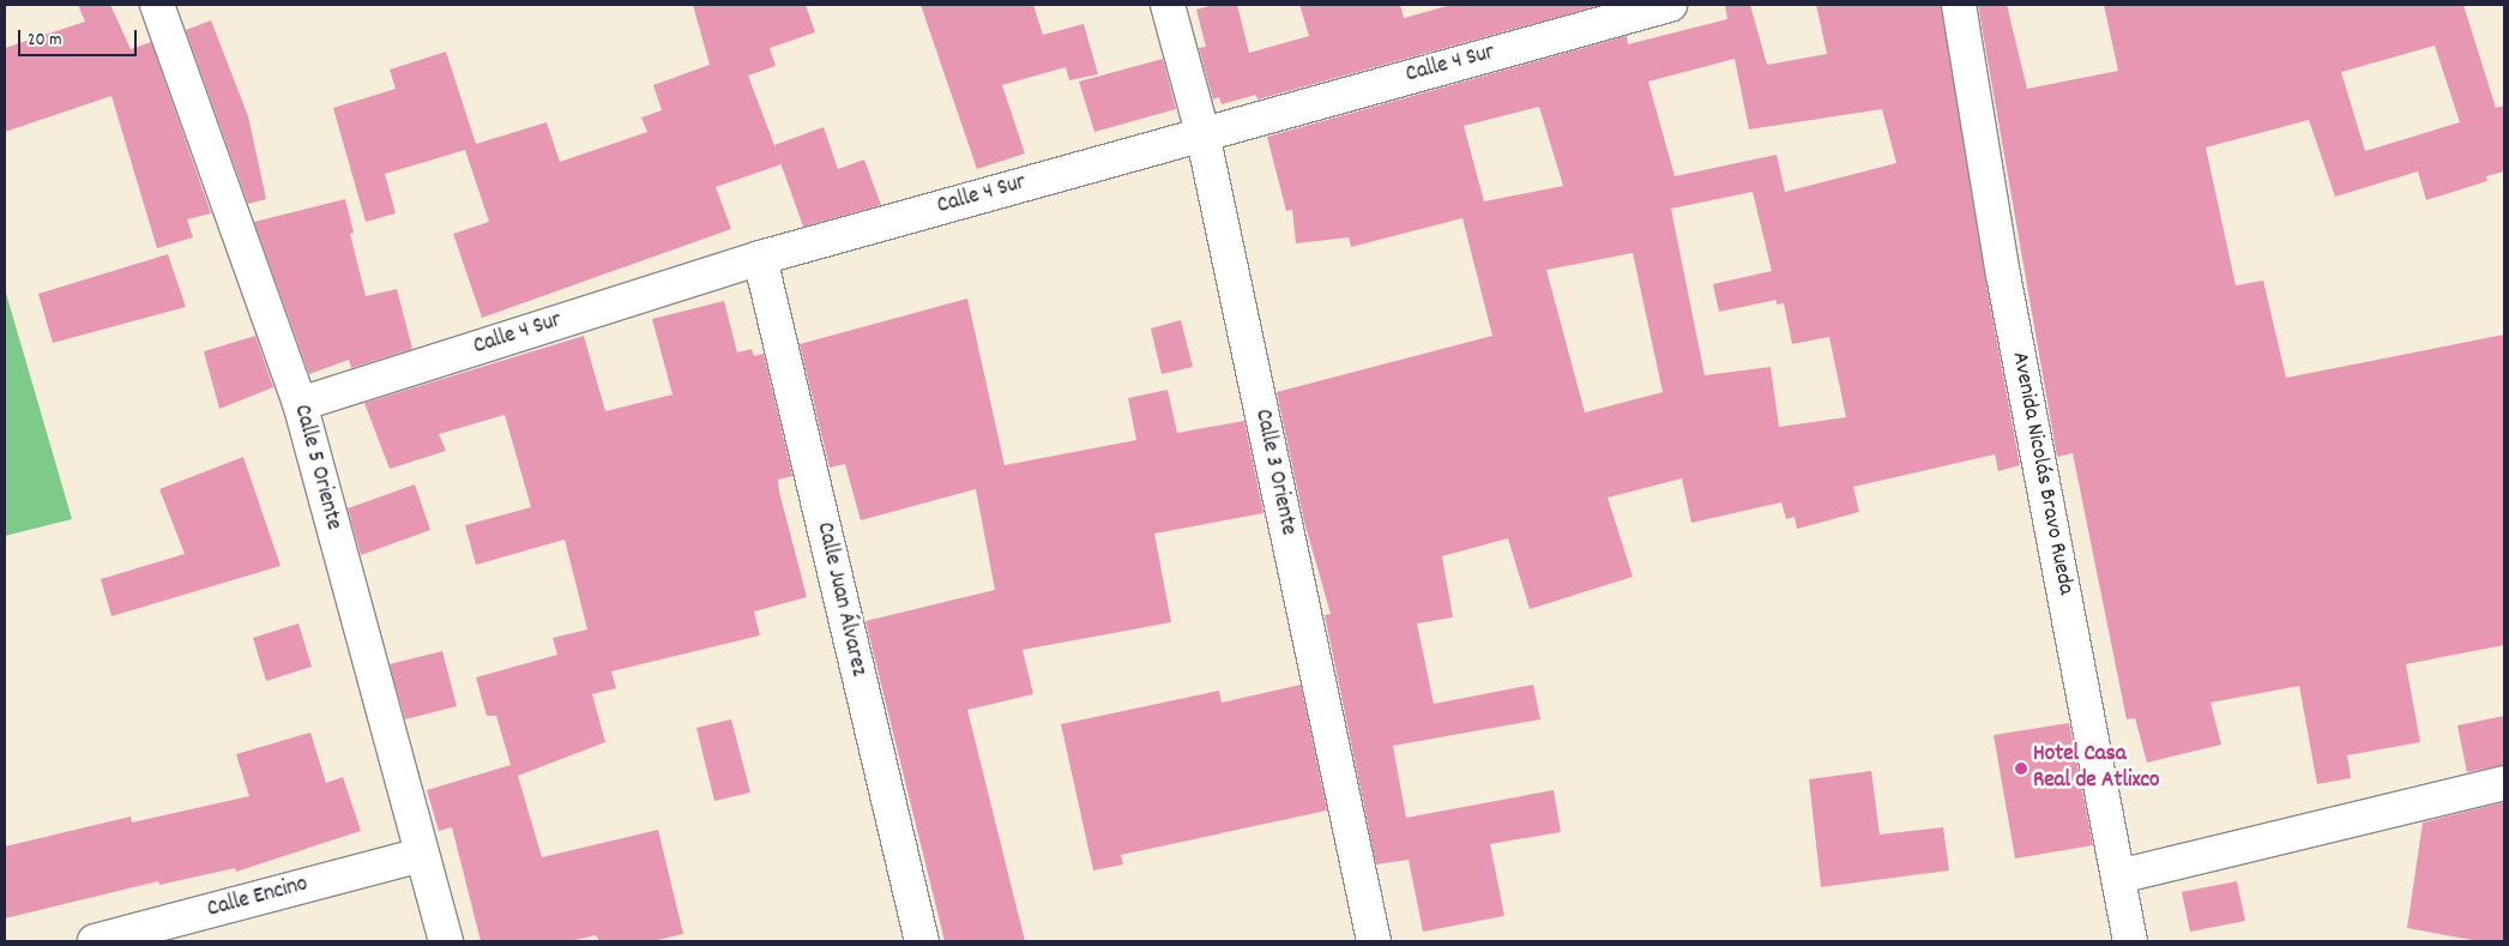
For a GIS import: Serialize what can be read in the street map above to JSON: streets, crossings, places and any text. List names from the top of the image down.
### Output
{
  "streets": {
    "street": [
      "Calle 4 Sur",
      "Calle 5 Oriente",
      "Calle 3 Oriente",
      "Avenida Nicolás Bravo Rueda",
      "Calle Juan Álvarez",
      "Calle Encino"
    ]
  },
  "crossings": [
    ["Calle 4 Sur", "Calle 5 Oriente"],
    ["Calle 4 Sur", "Calle 3 Oriente"],
    ["Calle 4 Sur", "Calle Juan Álvarez"],
    ["Calle 5 Oriente", "Calle Encino"]
  ],
  "places": ["Hotel Casa Real de Atlixco"],
  "scale_bar": "20 m"
}
